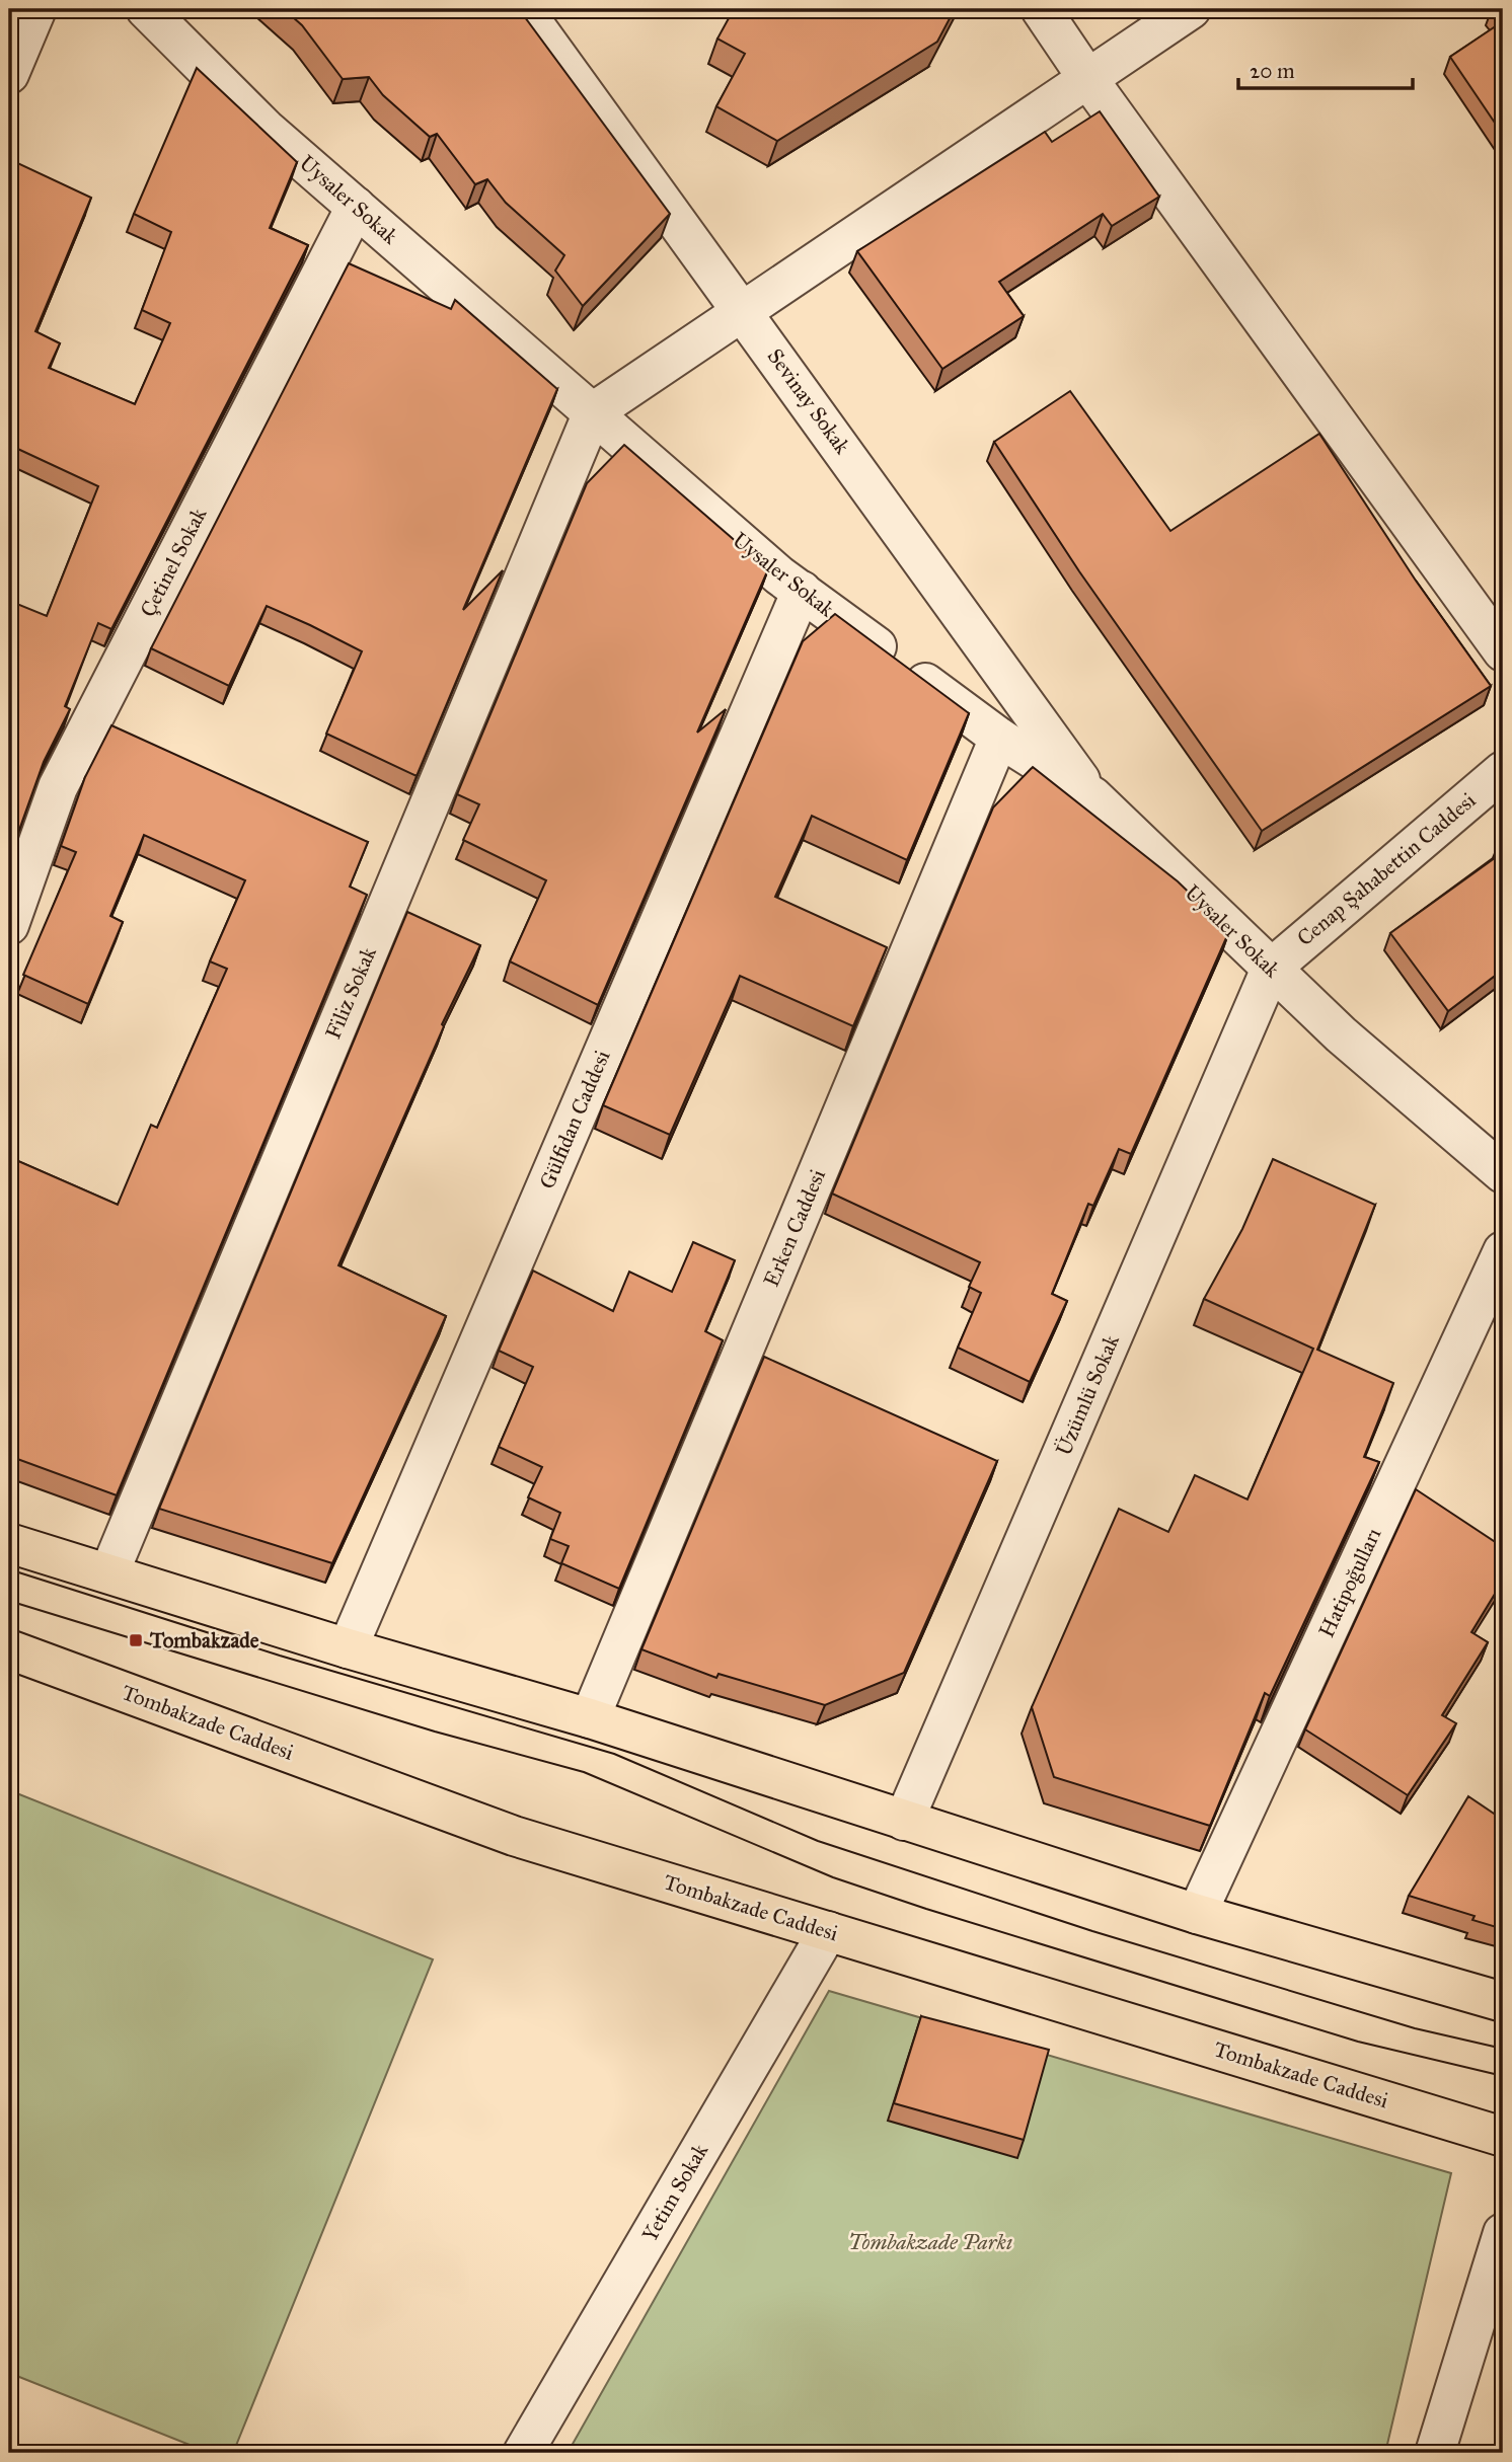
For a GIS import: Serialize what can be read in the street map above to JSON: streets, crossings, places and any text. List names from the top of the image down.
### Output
{
  "streets": {
    "main road": ["Tombakzade Caddesi"],
    "street": [
      "Uysaler Sokak",
      "Sevinay Sokak",
      "Çetinel Sokak",
      "Cenap Şahabettin Caddesi",
      "Filiz Sokak",
      "Gülfidan Caddesi",
      "Erken Caddesi",
      "Üzümlü Sokak",
      "Hatipoğulları",
      "Yetim Sokak"
    ]
  },
  "crossings": [
    ["Uysaler Sokak", "Sevinay Sokak"],
    ["Uysaler Sokak", "Çetinel Sokak"],
    ["Uysaler Sokak", "Cenap Şahabettin Caddesi"],
    ["Uysaler Sokak", "Filiz Sokak"],
    ["Uysaler Sokak", "Gülfidan Caddesi"],
    ["Uysaler Sokak", "Erken Caddesi"],
    ["Uysaler Sokak", "Üzümlü Sokak"],
    ["Cenap Şahabettin Caddesi", "Üzümlü Sokak"],
    ["Tombakzade Caddesi", "Yetim Sokak"]
  ],
  "parks": ["Tombakzade Parkı"],
  "places": {
    "transit": ["Tombakzade"]
  },
  "scale_bar": "20 m"
}
